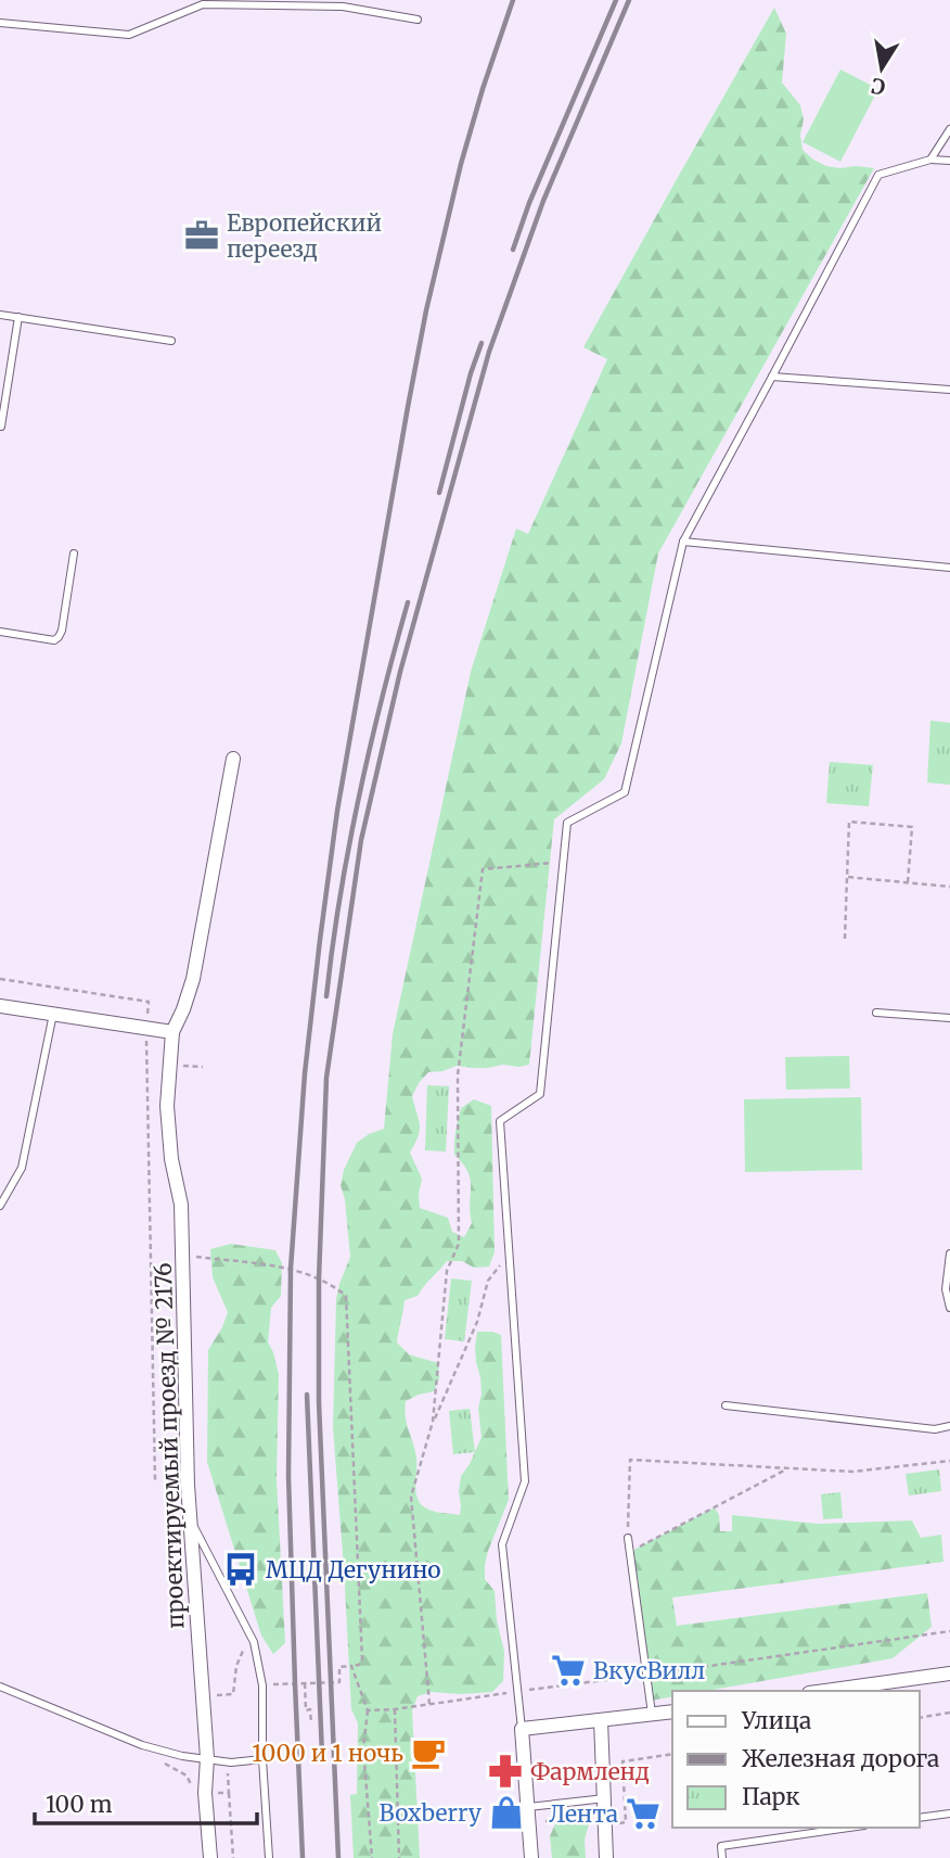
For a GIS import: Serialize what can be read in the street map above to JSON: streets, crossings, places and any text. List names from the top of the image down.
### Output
{
  "streets": {
    "street": ["проектируемый проезд № 2176"]
  },
  "places": {
    "office": ["Европейский переезд"],
    "bus stop": ["МЦД Дегунино"],
    "supermarket": ["ВкусВилл", "Лента"],
    "cafe": ["1000 и 1 ночь"],
    "pharmacy": ["Фармленд"],
    "shop": ["Boxberry"]
  },
  "legend": ["Улица", "Железная дорога", "Парк"],
  "scale_bar": "100 m",
  "north": "bottom"
}
